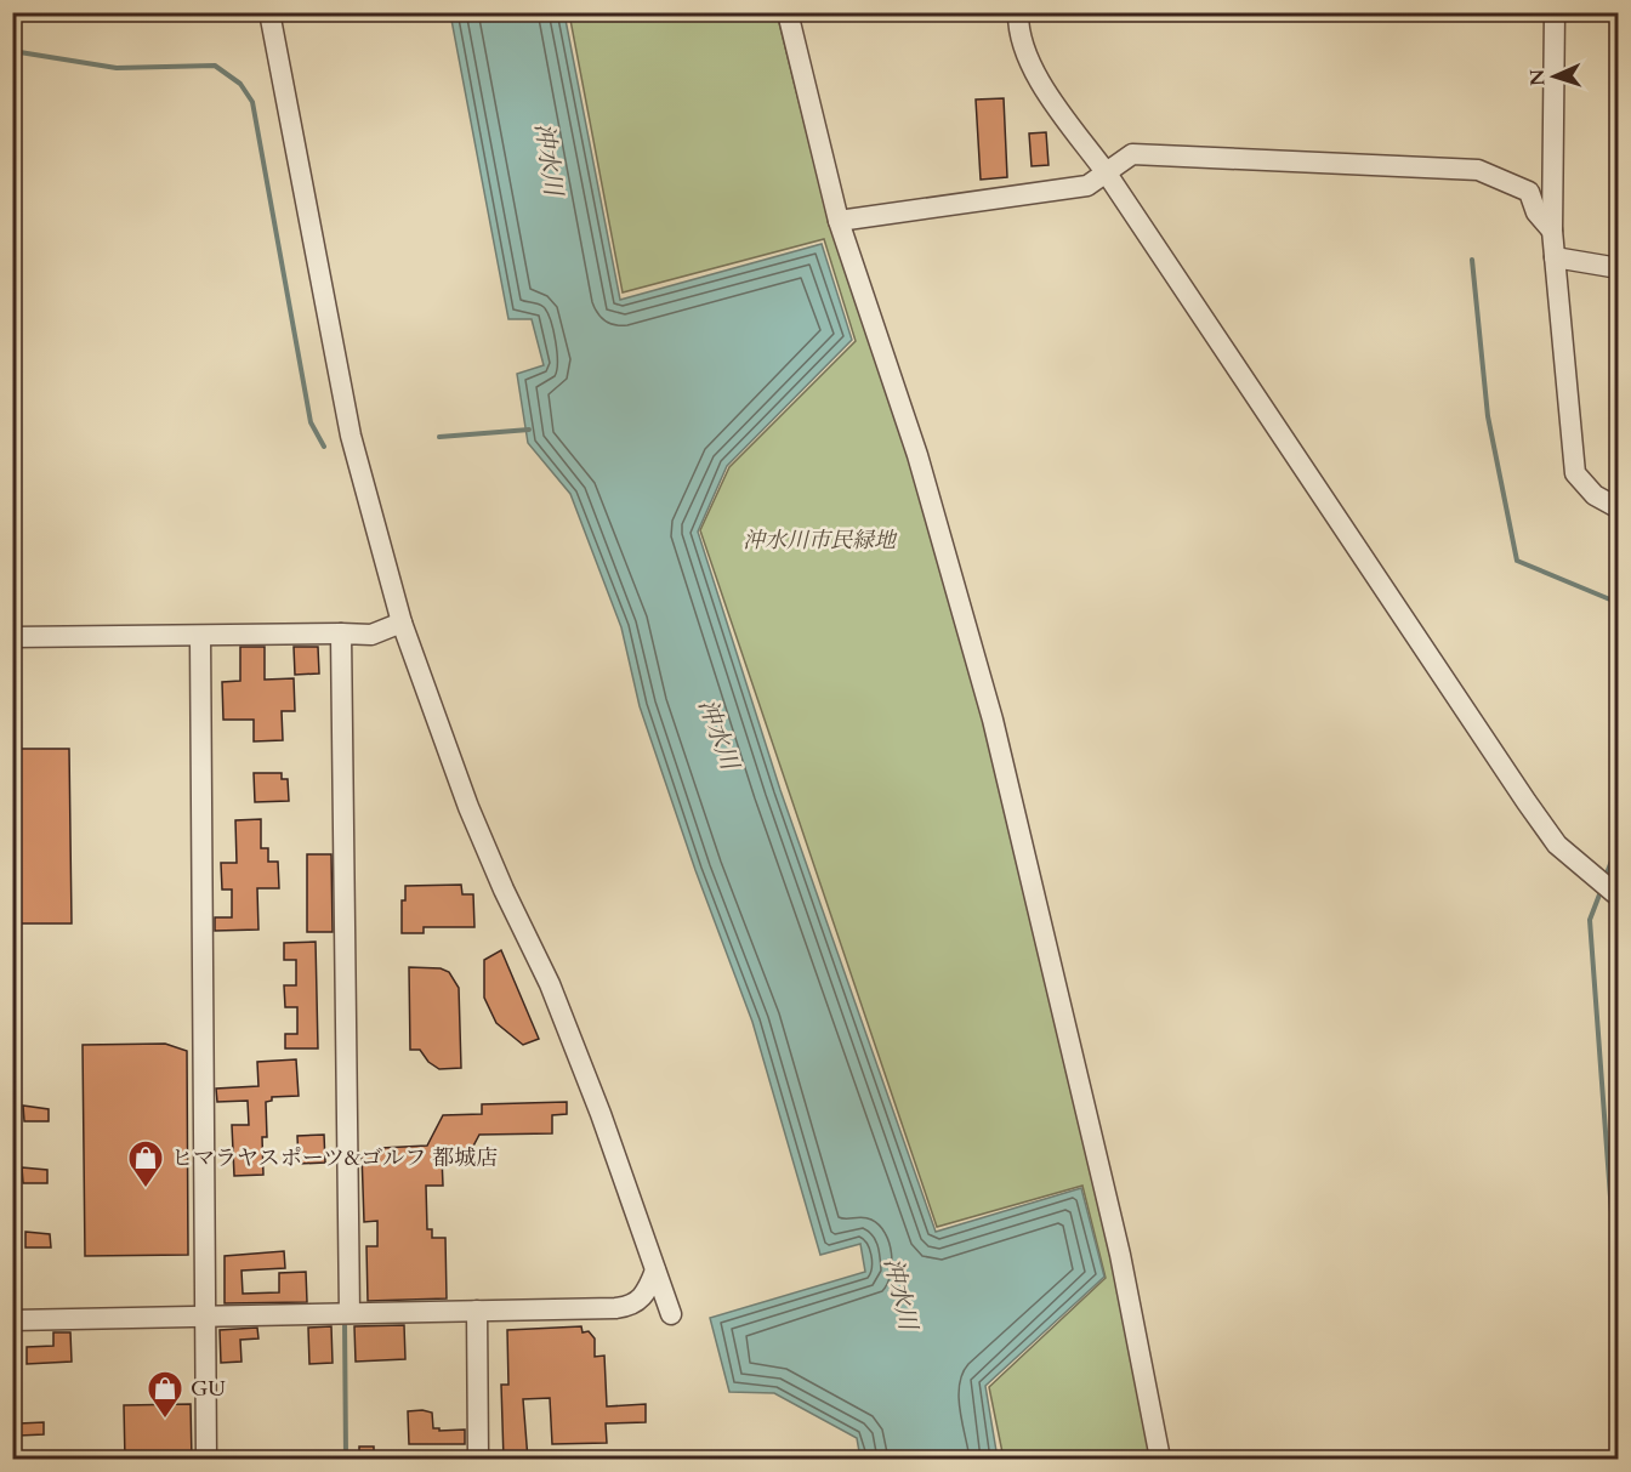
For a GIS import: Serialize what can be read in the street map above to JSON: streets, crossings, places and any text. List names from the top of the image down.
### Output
{
  "water": ["沖水川"],
  "parks": ["沖水川市民緑地"],
  "places": {
    "shop": ["ヒマラヤスポーツ&ゴルフ 都城店", "GU"]
  },
  "north": "left"
}
